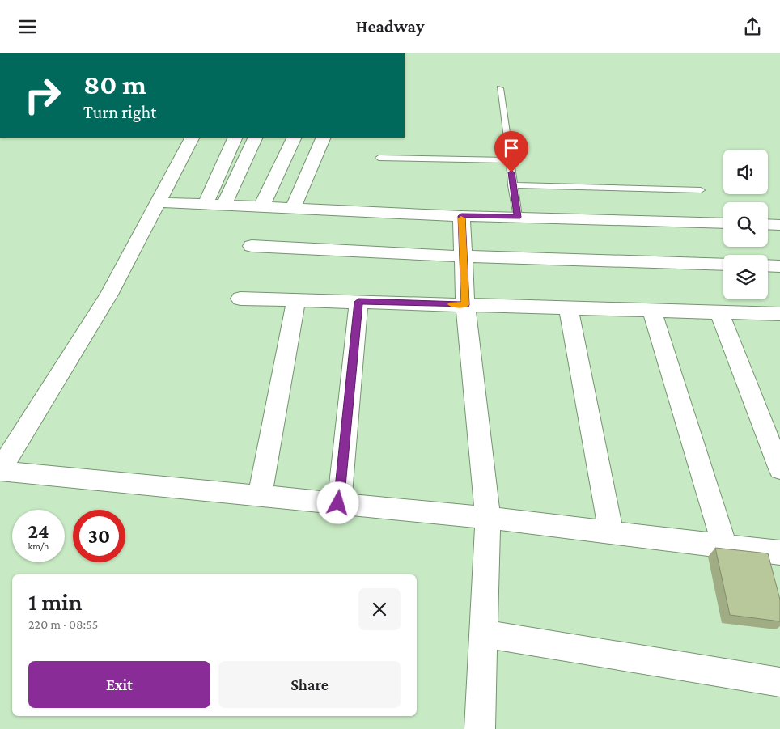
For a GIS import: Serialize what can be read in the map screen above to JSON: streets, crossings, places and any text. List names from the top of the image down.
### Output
{
  "page": {
    "header": "Headway",
    "turn": ["80 m", "Turn right"],
    "speed": "24 km/h",
    "limit": "30",
    "heading": ["1 min", "220 m · 08:55"],
    "buttons": ["Exit", "Share"]
  }
}
